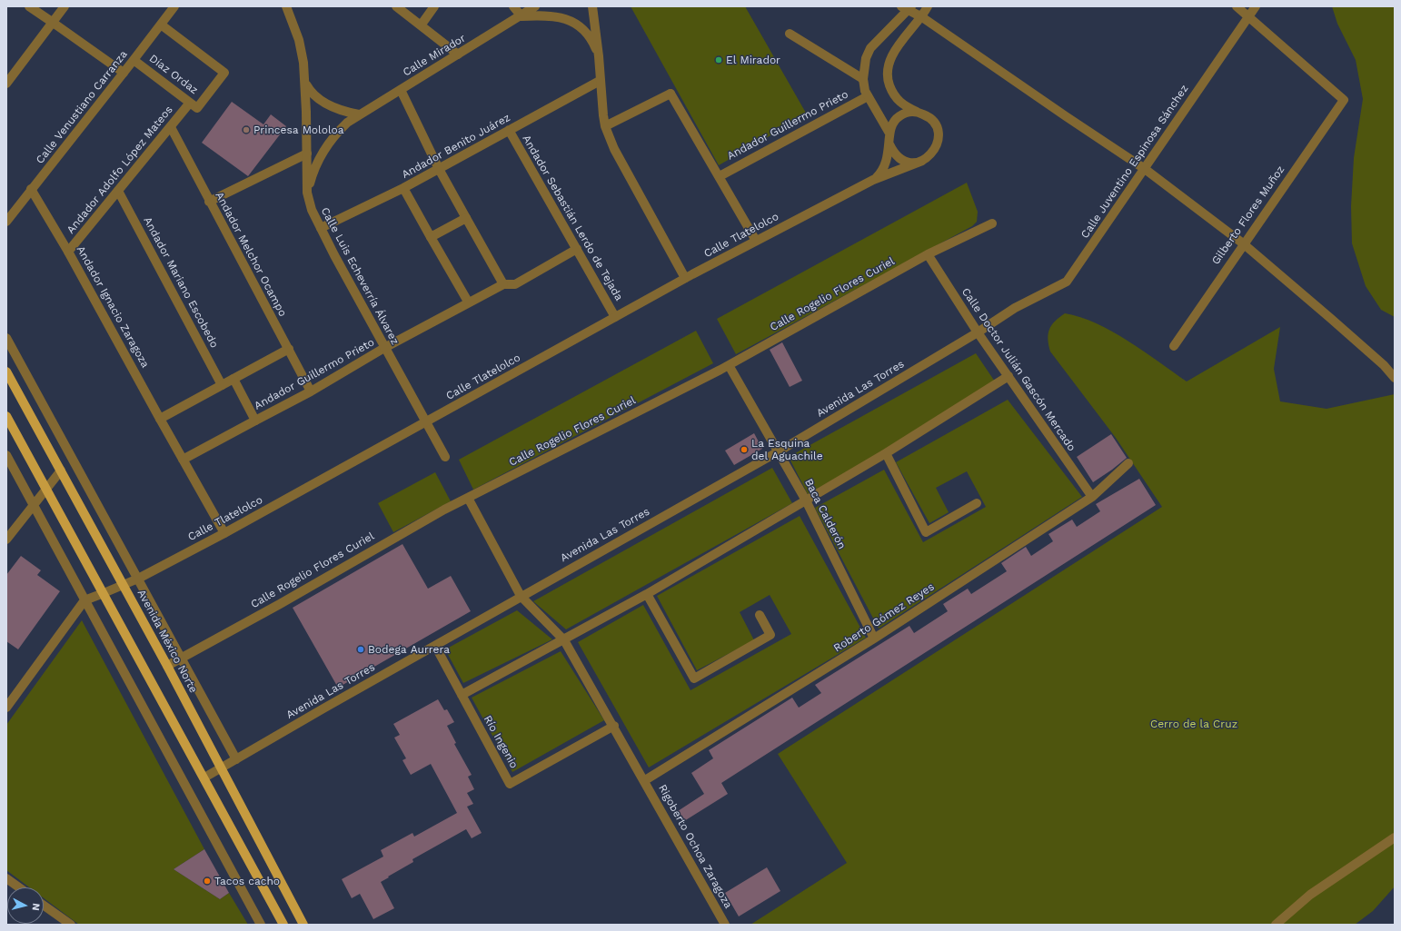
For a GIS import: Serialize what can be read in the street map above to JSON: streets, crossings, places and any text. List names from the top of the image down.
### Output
{
  "streets": {
    "main road": ["Avenida México Norte"],
    "street": [
      "Calle Mirador",
      "Díaz Ordaz",
      "Calle Venustiano Carranza",
      "Andador Guillermo Prieto",
      "Andador Benito Juárez",
      "Calle Juventino Espinosa Sánchez",
      "Andador Adolfo López Mateos",
      "Gilberto Flores Muñoz",
      "Andador Sebastián Lerdo de Tejada",
      "Calle Tlatelolco",
      "Andador Melchor Ocampo",
      "Calle Luis Echeverría Álvarez",
      "Andador Mariano Escobedo",
      "Calle Rogelio Flores Curiel",
      "Andador Ignacio Zaragoza",
      "Calle Doctor Julián Gascón Mercado",
      "Avenida Las Torres",
      "Baca Calderón",
      "Roberto Gómez Reyes",
      "Río Ingenio",
      "Rigoberto Ochoa Zaragoza"
    ]
  },
  "crossings": [
    ["Calle Mirador", "Calle Luis Echeverría Álvarez"],
    ["Díaz Ordaz", "Calle Venustiano Carranza"],
    ["Díaz Ordaz", "Andador Adolfo López Mateos"],
    ["Calle Venustiano Carranza", "Andador Ignacio Zaragoza"],
    ["Andador Guillermo Prieto", "Andador Melchor Ocampo"],
    ["Andador Guillermo Prieto", "Calle Luis Echeverría Álvarez"],
    ["Andador Guillermo Prieto", "Andador Ignacio Zaragoza"],
    ["Andador Benito Juárez", "Andador Sebastián Lerdo de Tejada"],
    ["Andador Benito Juárez", "Calle Luis Echeverría Álvarez"],
    ["Calle Juventino Espinosa Sánchez", "Gilberto Flores Muñoz"],
    ["Calle Juventino Espinosa Sánchez", "Avenida Las Torres"],
    ["Andador Adolfo López Mateos", "Andador Melchor Ocampo"],
    ["Andador Adolfo López Mateos", "Andador Mariano Escobedo"],
    ["Andador Adolfo López Mateos", "Andador Ignacio Zaragoza"],
    ["Andador Sebastián Lerdo de Tejada", "Calle Tlatelolco"],
    ["Calle Tlatelolco", "Calle Luis Echeverría Álvarez"],
    ["Calle Tlatelolco", "Andador Ignacio Zaragoza"],
    ["Calle Tlatelolco", "Avenida México Norte"],
    ["Calle Rogelio Flores Curiel", "Calle Doctor Julián Gascón Mercado"],
    ["Calle Rogelio Flores Curiel", "Baca Calderón"],
    ["Calle Rogelio Flores Curiel", "Avenida México Norte"],
    ["Calle Rogelio Flores Curiel", "Rigoberto Ochoa Zaragoza"],
    ["Calle Doctor Julián Gascón Mercado", "Avenida Las Torres"],
    ["Calle Doctor Julián Gascón Mercado", "Roberto Gómez Reyes"],
    ["Avenida Las Torres", "Baca Calderón"],
    ["Avenida Las Torres", "Avenida México Norte"],
    ["Avenida Las Torres", "Río Ingenio"],
    ["Avenida Las Torres", "Rigoberto Ochoa Zaragoza"],
    ["Baca Calderón", "Roberto Gómez Reyes"],
    ["Roberto Gómez Reyes", "Rigoberto Ochoa Zaragoza"],
    ["Río Ingenio", "Rigoberto Ochoa Zaragoza"]
  ],
  "parks": ["Cerro de la Cruz"],
  "places": [
    "El Mirador",
    "Princesa Mololoa",
    "La Esquina del Aguachile",
    "Bodega Aurrera",
    "Tacos cacho"
  ],
  "north": "right"
}
